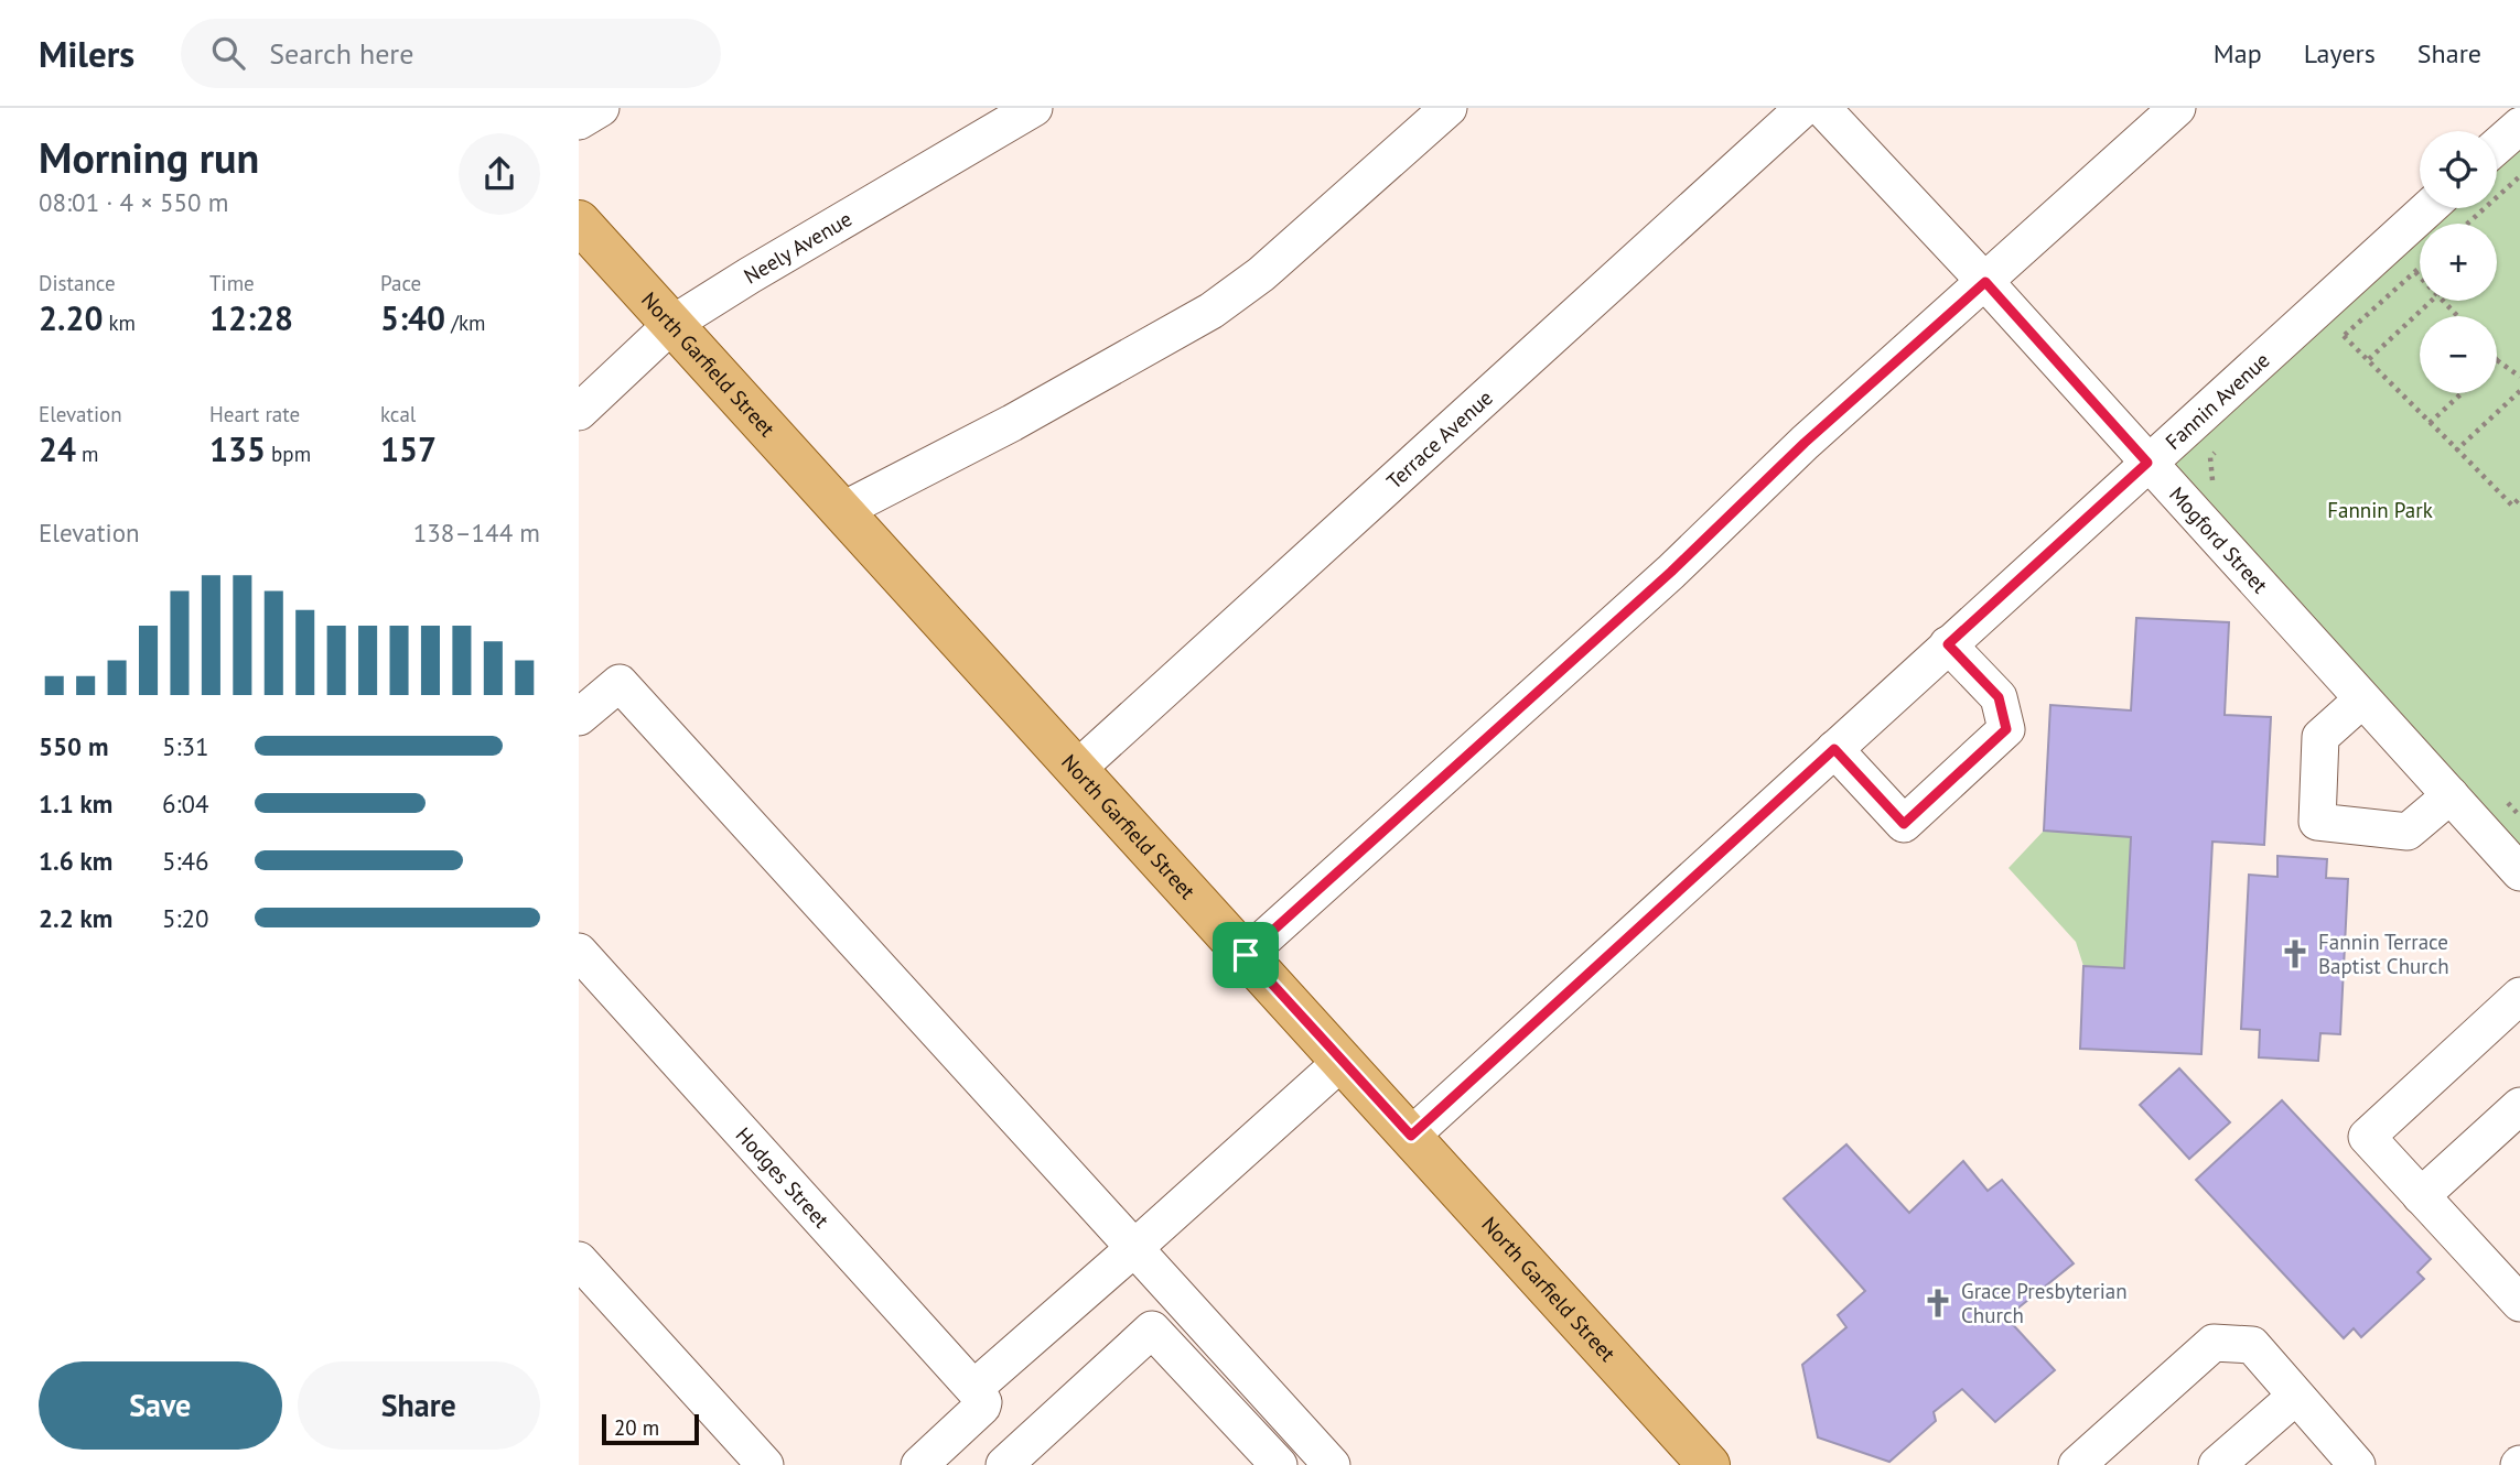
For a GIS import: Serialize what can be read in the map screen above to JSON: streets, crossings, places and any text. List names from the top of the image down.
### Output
{
  "streets": {
    "main road": ["North Garfield Street"],
    "street": [
      "Neely Avenue",
      "Fannin Avenue",
      "Terrace Avenue",
      "Mogford Street",
      "Hodges Street"
    ]
  },
  "crossings": [
    ["Neely Avenue", "North Garfield Street"],
    ["North Garfield Street", "Fannin Avenue"],
    ["North Garfield Street", "Terrace Avenue"],
    ["Fannin Avenue", "Mogford Street"]
  ],
  "parks": ["Fannin Park"],
  "places": {
    "church": ["Fannin Terrace Baptist Church", "Grace Presbyterian Church"]
  },
  "scale_bar": "20 m",
  "page": {
    "header": "Milers",
    "search": "Search here",
    "nav": ["Map", "Layers", "Share"],
    "heading": ["Morning run", "08:01 · 4 × 550 m"],
    "map_buttons": ["+", "−"],
    "stats": [
      ["Distance", "2.20 km"],
      ["Time", "12:28"],
      ["Pace", "5:40 /km"],
      ["Elevation", "24 m"],
      ["Heart rate", "135 bpm"],
      ["kcal", "157"]
    ],
    "chart": ["Elevation", "138–144 m"],
    "list": [
      {
        "name": "550 m",
        "note": "5:31"
      },
      {
        "name": "1.1 km",
        "note": "6:04"
      },
      {
        "name": "1.6 km",
        "note": "5:46"
      },
      {
        "name": "2.2 km",
        "note": "5:20"
      }
    ],
    "buttons": ["Save", "Share"],
    "scale": "20 m"
  }
}
